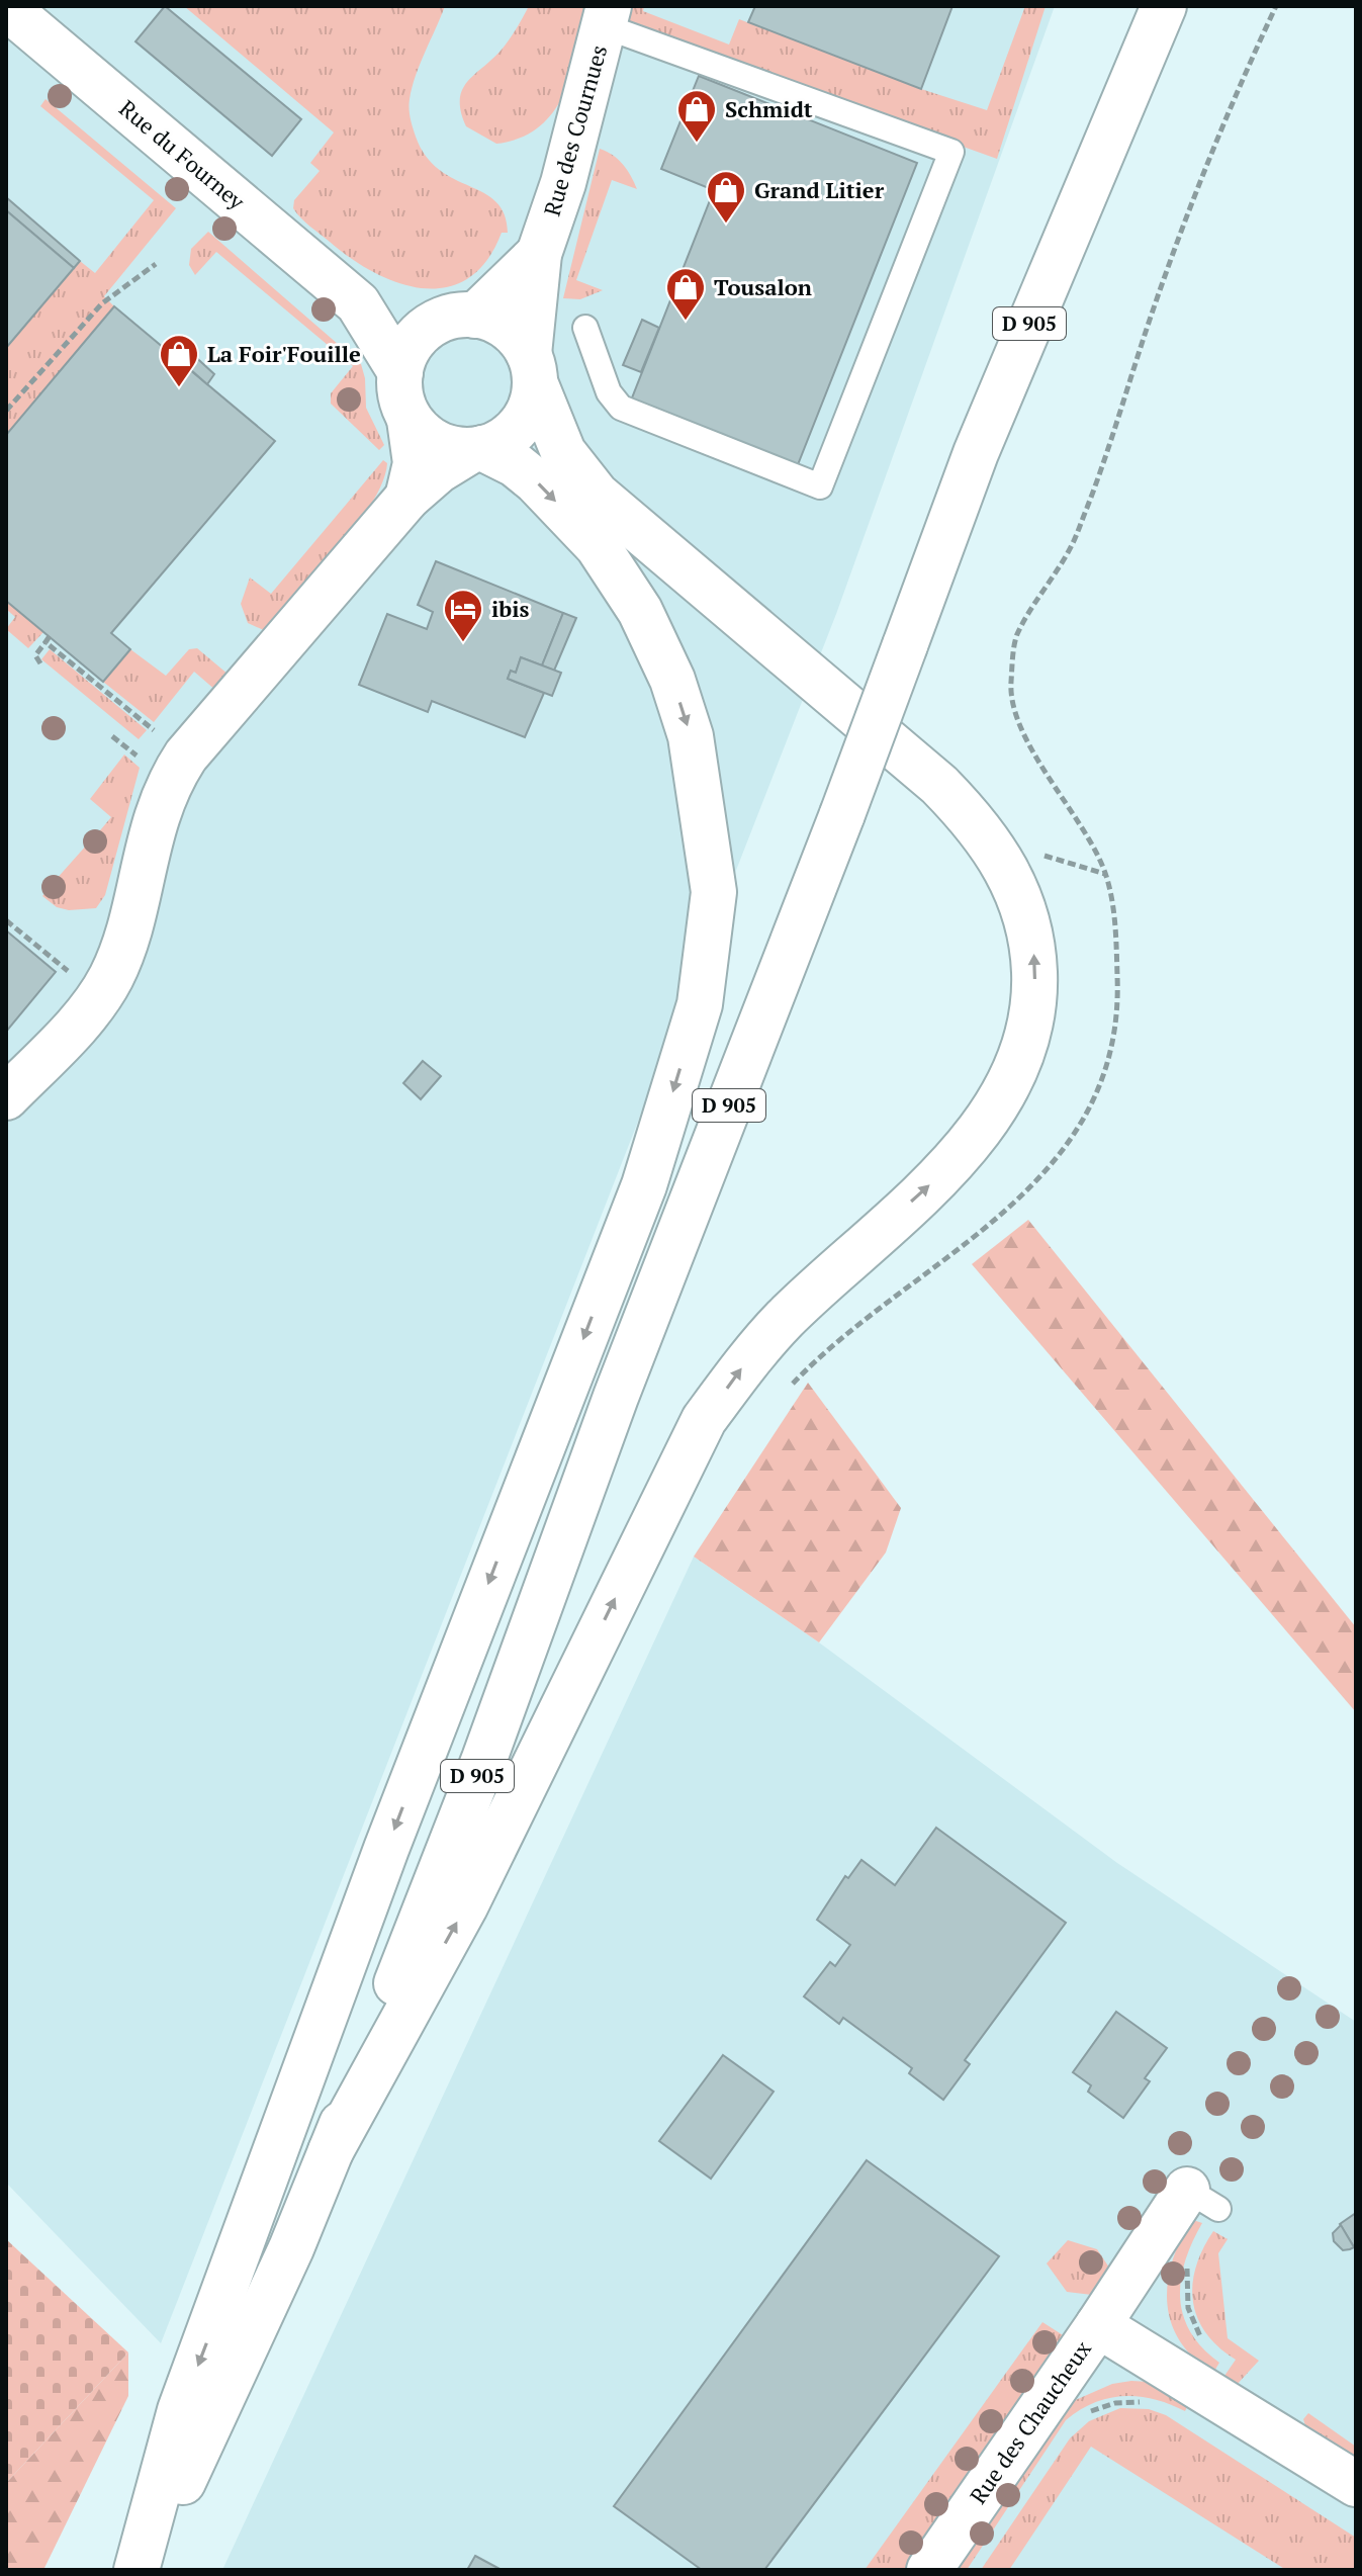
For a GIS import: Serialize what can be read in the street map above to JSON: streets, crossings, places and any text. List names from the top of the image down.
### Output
{
  "streets": {
    "main road": [
      "Rue des Cournues",
      "Rue du Fourney",
      "D 905",
      "Rue des Chaucheux"
    ]
  },
  "crossings": [
    ["Rue des Cournues", "Rue du Fourney"]
  ],
  "places": {
    "shop": [
      "Schmidt",
      "Grand Litier",
      "Tousalon",
      "La Foir'Fouille"
    ],
    "hotel": ["ibis"]
  }
}
